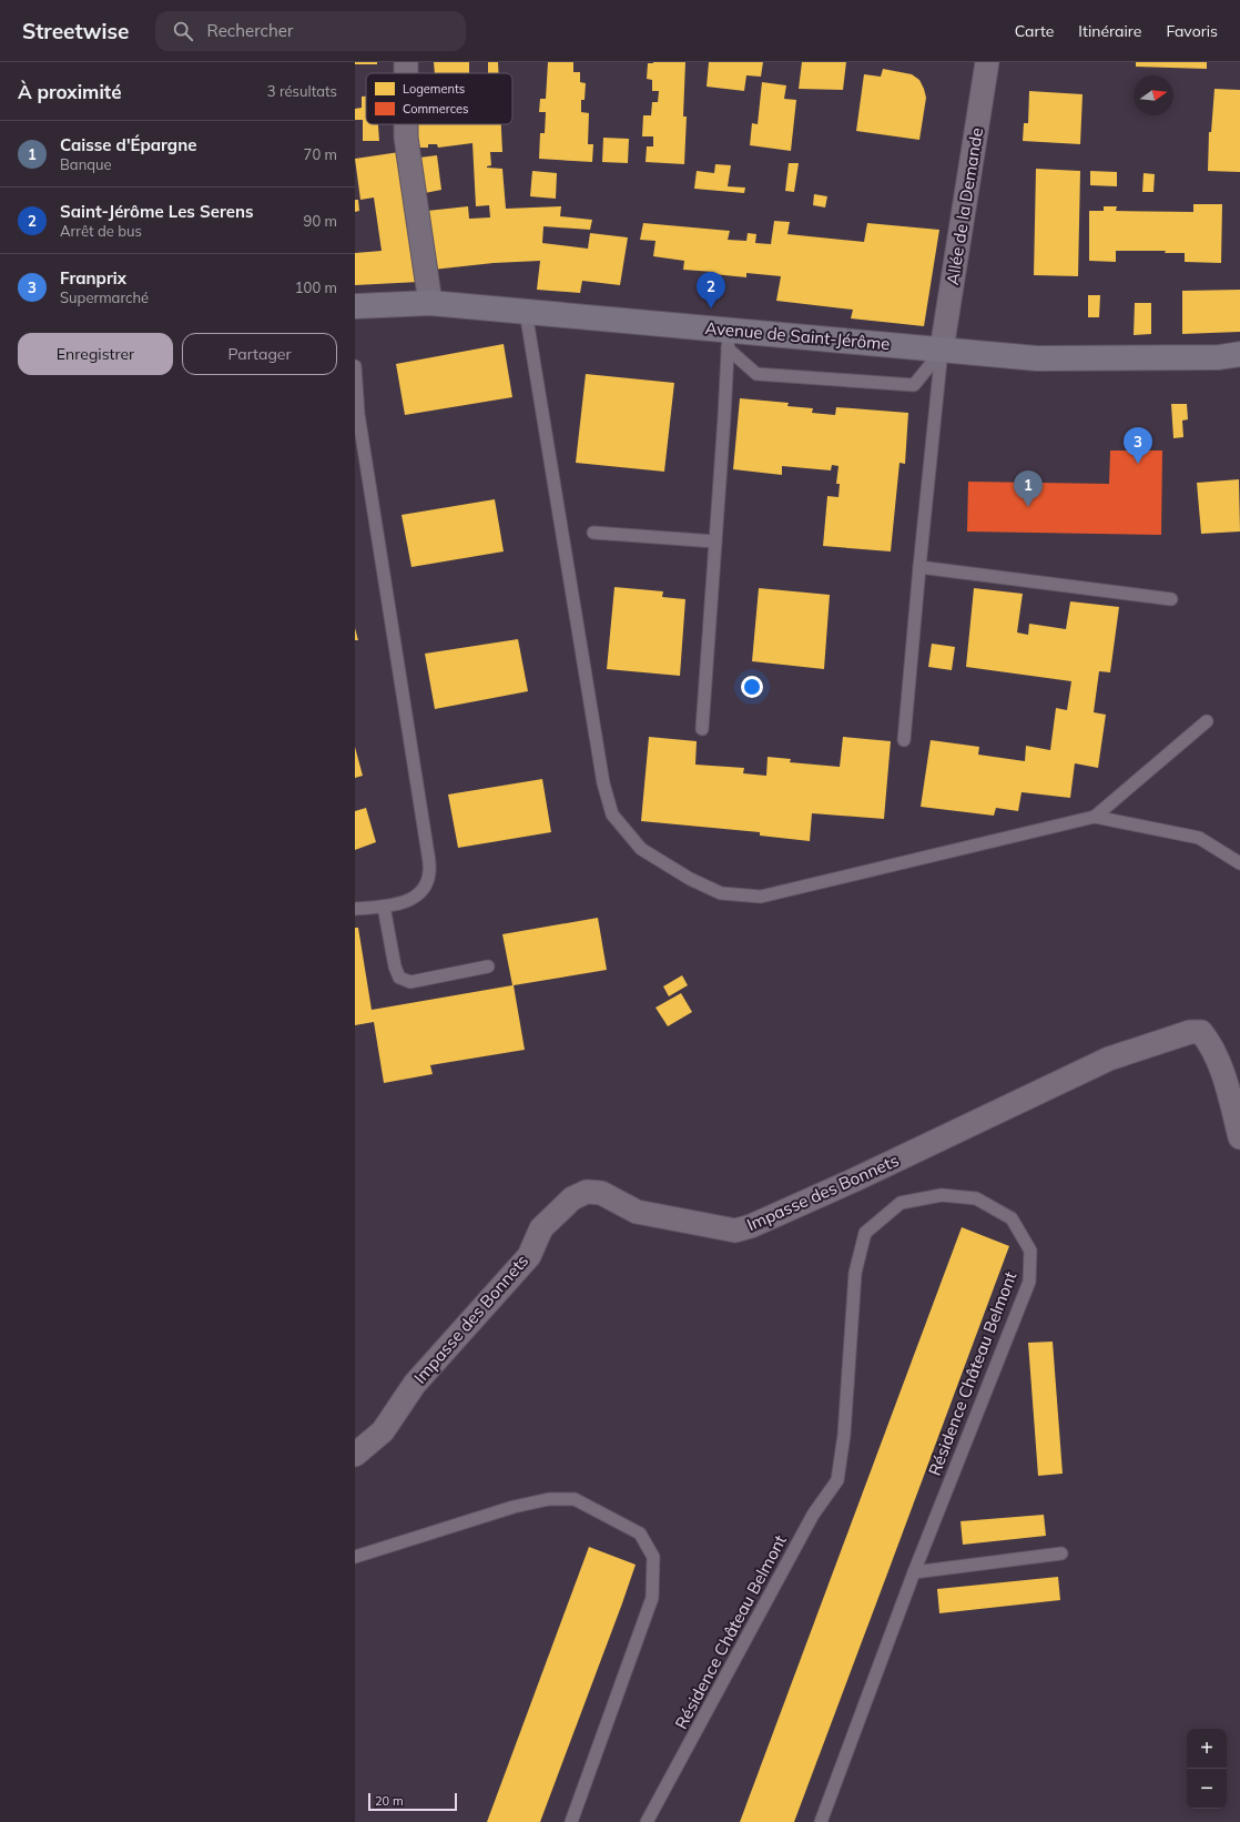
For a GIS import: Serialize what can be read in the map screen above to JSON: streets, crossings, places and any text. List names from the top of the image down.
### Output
{
  "streets": {
    "street": ["Allée de la Demande", "Avenue de Saint-Jérôme", "Impasse des Bonnets"],
    "lane": ["Résidence Château Belmont"]
  },
  "crossings": [
    ["Allée de la Demande", "Avenue de Saint-Jérôme"]
  ],
  "legend": ["Logements", "Commerces"],
  "scale_bar": "20 m",
  "north": "right",
  "page": {
    "header": "Streetwise",
    "search": "Rechercher",
    "nav": ["Carte", "Itinéraire", "Favoris"],
    "heading": ["À proximité", "3 résultats"],
    "list": [
      {
        "mark": "1",
        "name": "Caisse d'Épargne",
        "note": "Banque",
        "value": "70 m"
      },
      {
        "mark": "2",
        "name": "Saint-Jérôme Les Serens",
        "note": "Arrêt de bus",
        "value": "90 m"
      },
      {
        "mark": "3",
        "name": "Franprix",
        "note": "Supermarché",
        "value": "100 m"
      }
    ],
    "pins": ["2", "3", "1"],
    "buttons": ["Enregistrer", "Partager"],
    "map_buttons": ["+", "−"],
    "scale": "20 m"
  }
}
